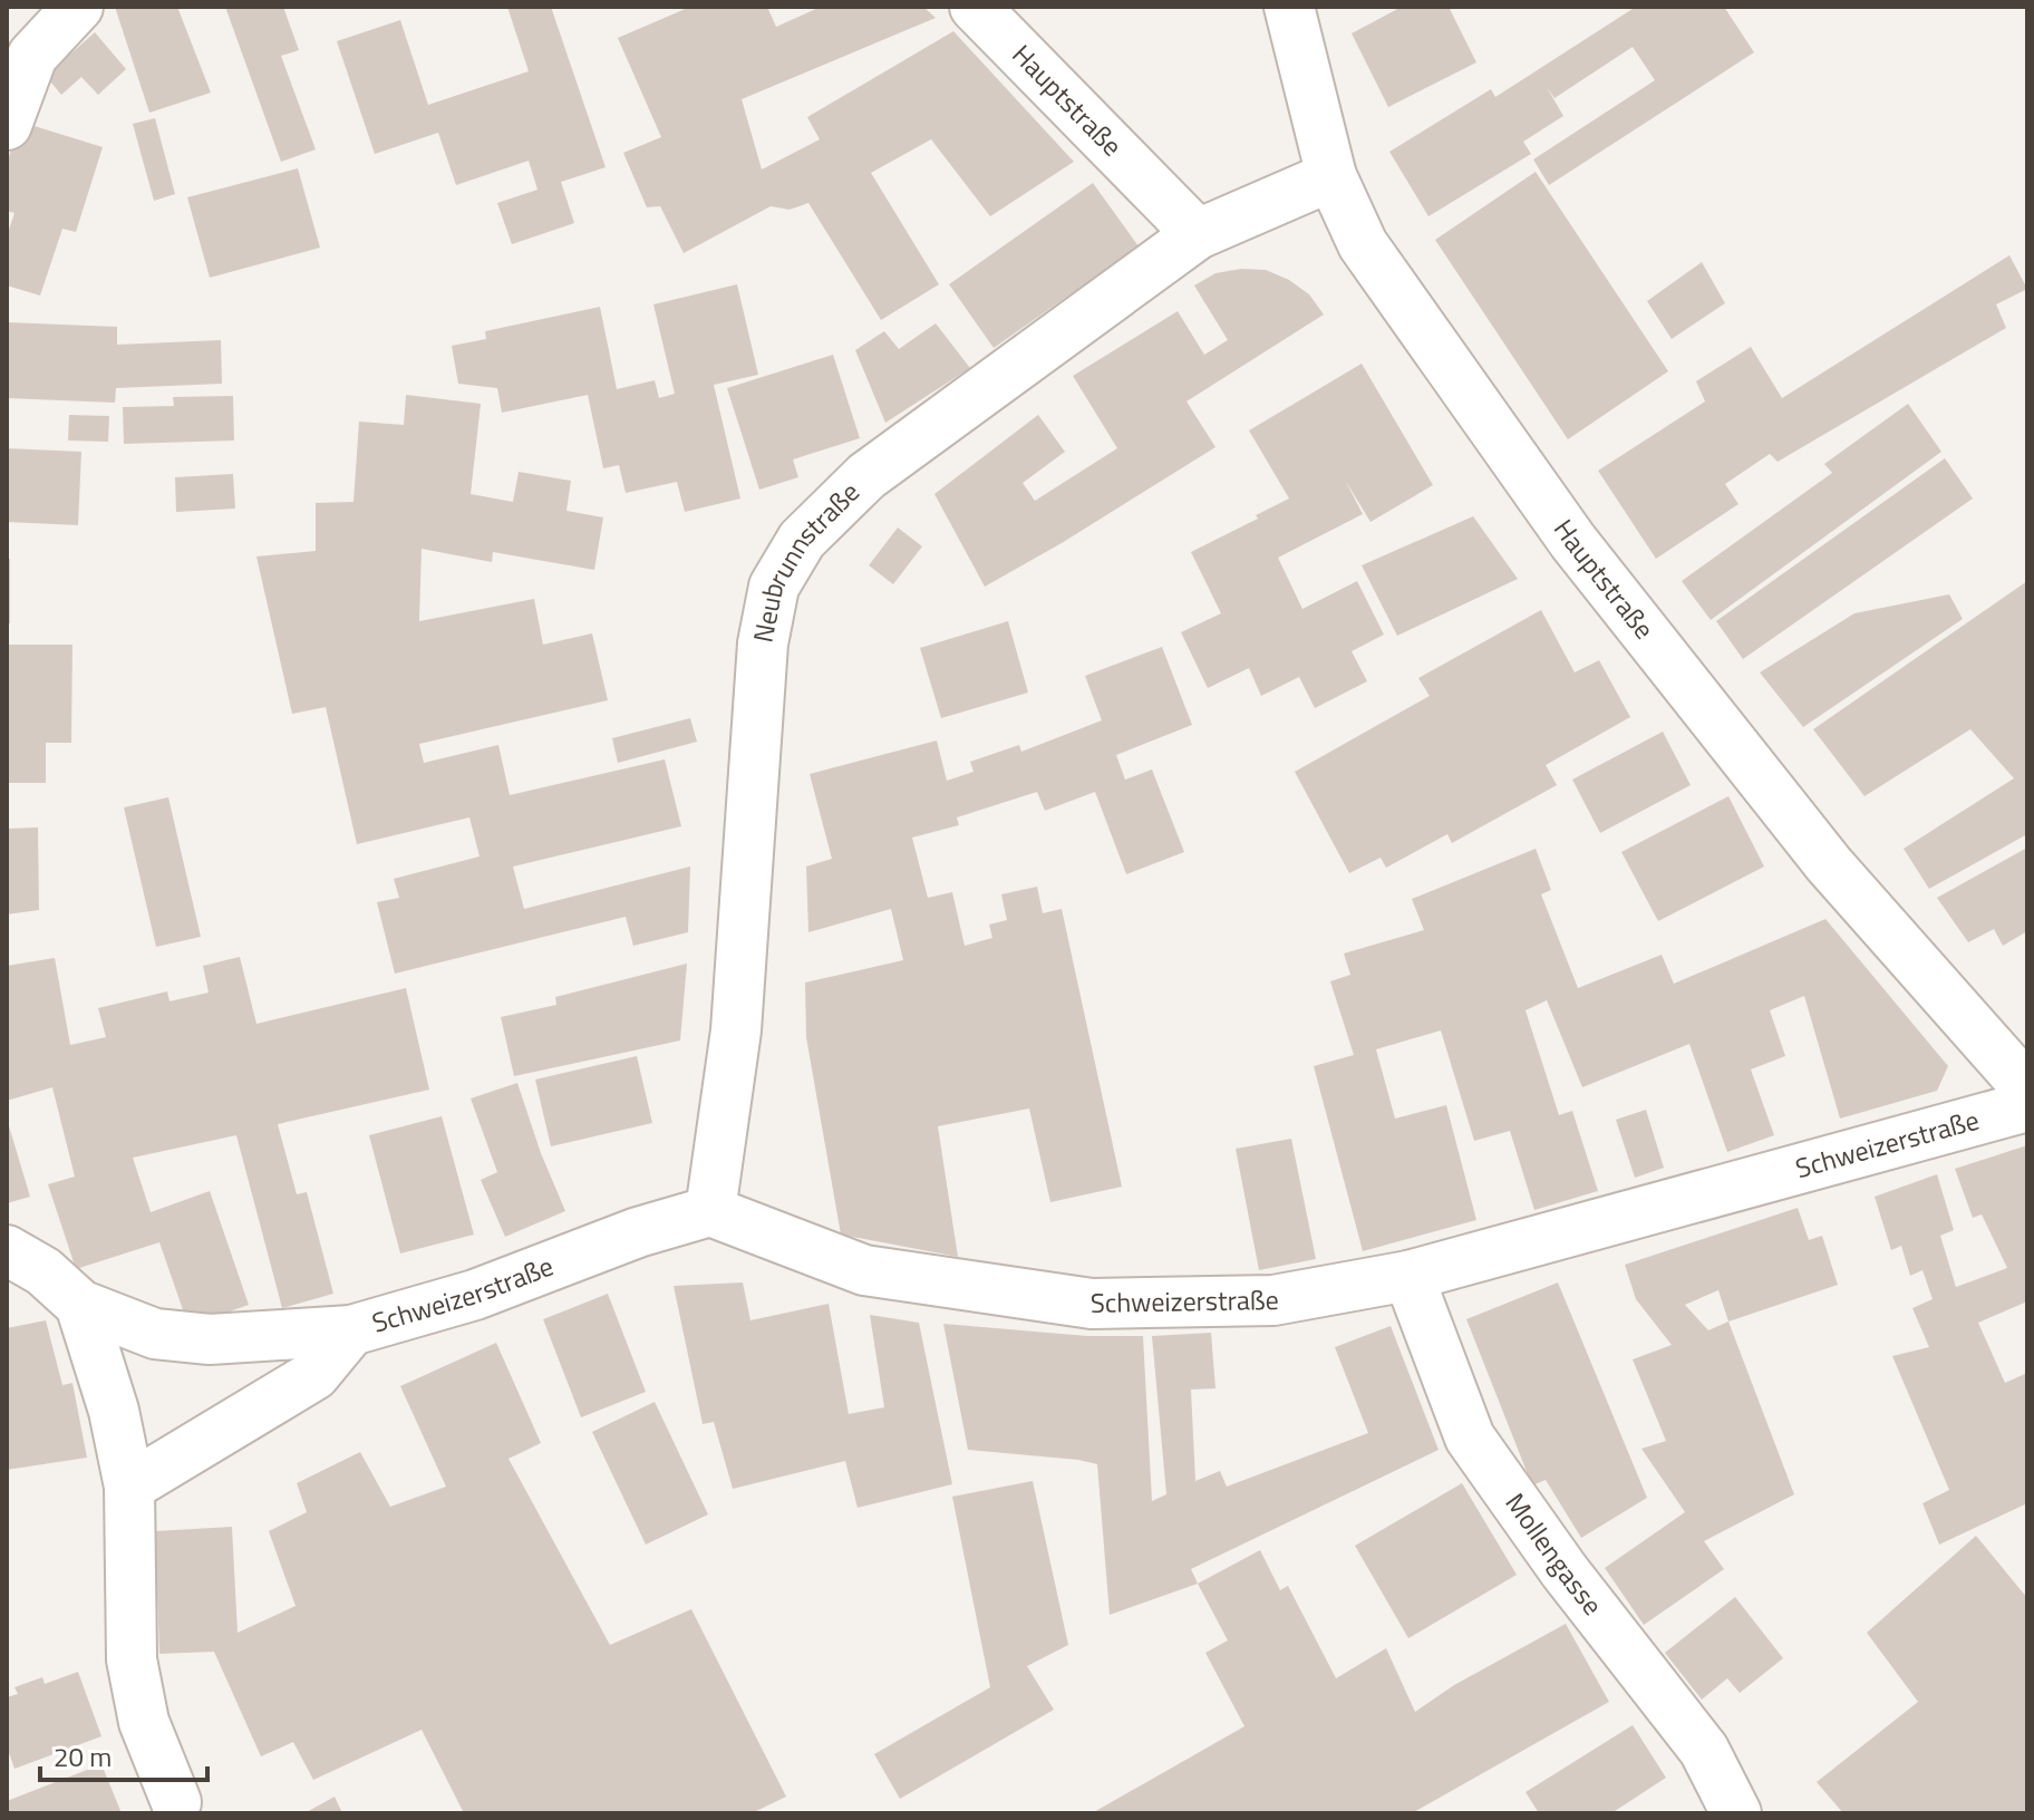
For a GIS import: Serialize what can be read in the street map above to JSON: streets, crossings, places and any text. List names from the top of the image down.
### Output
{
  "streets": {
    "street": [
      "Hauptstraße",
      "Neubrunnstraße",
      "Schweizerstraße",
      "Mollengasse"
    ]
  },
  "crossings": [
    ["Hauptstraße", "Neubrunnstraße"],
    ["Neubrunnstraße", "Schweizerstraße"],
    ["Schweizerstraße", "Mollengasse"]
  ],
  "scale_bar": "20 m"
}
